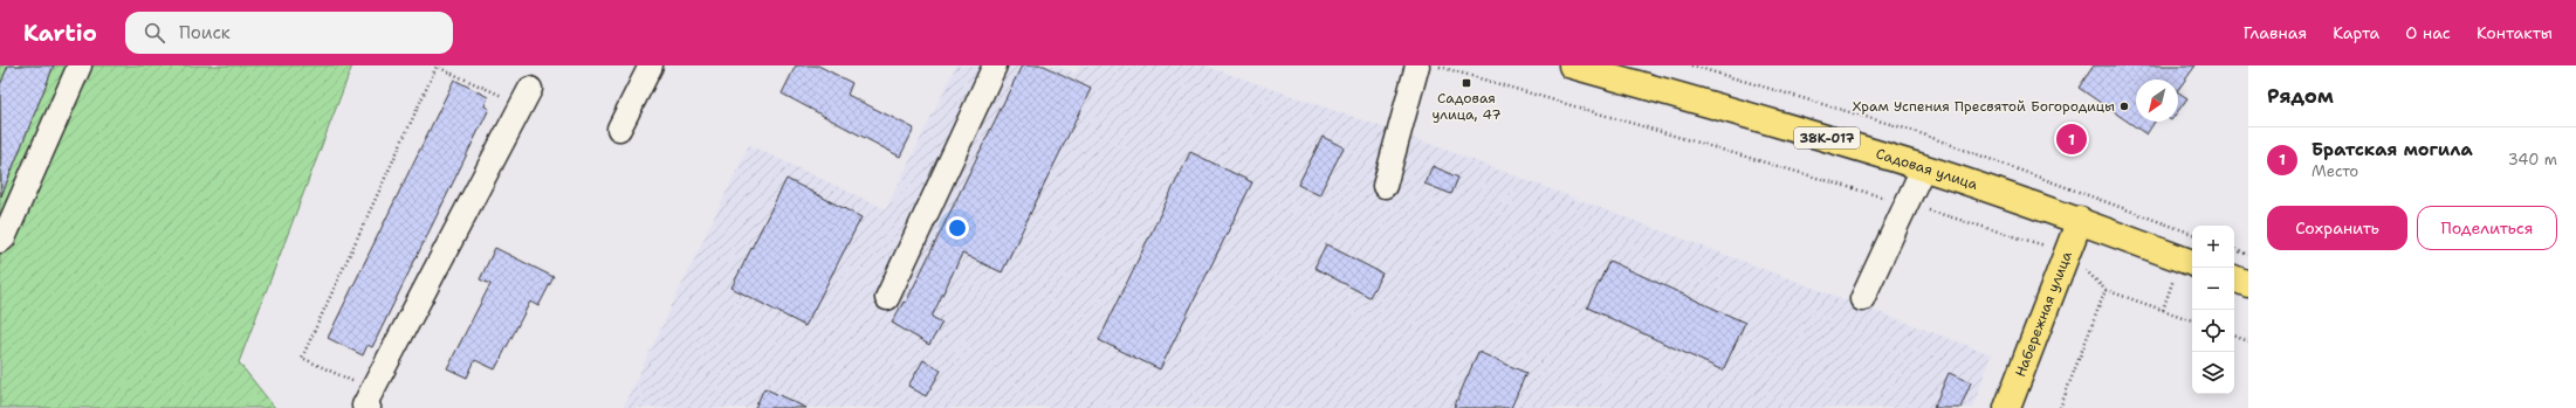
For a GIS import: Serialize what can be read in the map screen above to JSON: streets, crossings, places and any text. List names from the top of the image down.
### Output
{
  "streets": {
    "main road": ["38К-017", "Садовая улица", "Набережная улица"]
  },
  "crossings": [
    ["Садовая улица", "Набережная улица"]
  ],
  "places": {
    "transit": ["Садовая улица, 47"],
    "other": ["Храм Успения Пресвятой Богородицы"]
  },
  "north": "bottom left",
  "page": {
    "header": "Kartio",
    "search": "Поиск",
    "nav": [
      "Главная",
      "Карта",
      "О нас",
      "Контакты"
    ],
    "heading": "Рядом",
    "pins": "1",
    "list": [
      {
        "mark": "1",
        "name": "Братская могила",
        "note": "Место",
        "value": "340 m"
      }
    ],
    "buttons": ["Сохранить", "Поделиться"],
    "map_buttons": ["+", "−"]
  }
}
